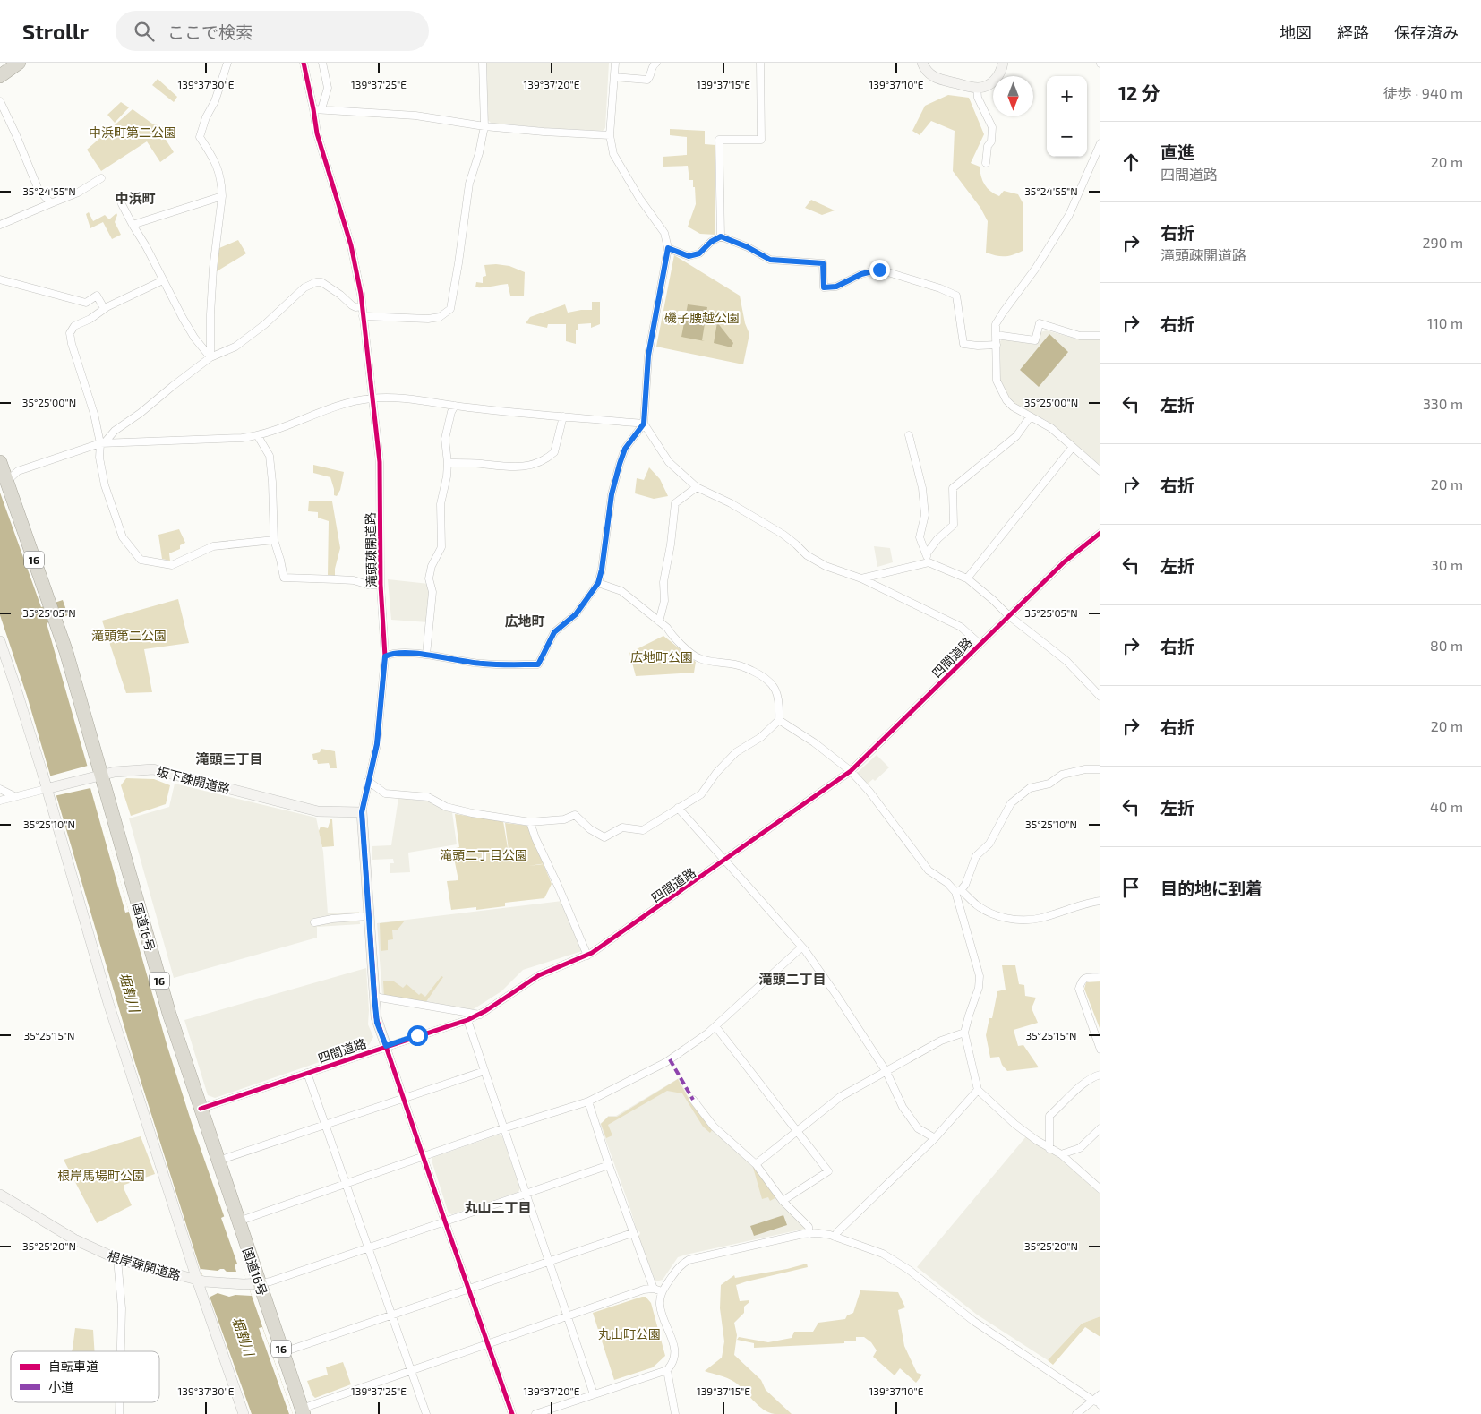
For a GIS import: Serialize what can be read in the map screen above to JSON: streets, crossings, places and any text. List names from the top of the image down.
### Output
{
  "streets": {
    "highway": ["16", "国道16号"],
    "street": [
      "滝頭疎開道路",
      "四間道路",
      "坂下疎開道路",
      "根岸疎開道路"
    ]
  },
  "crossings": [
    ["滝頭疎開道路", "四間道路"],
    ["滝頭疎開道路", "坂下疎開道路"],
    ["四間道路", "国道16号"],
    ["坂下疎開道路", "国道16号"],
    ["国道16号", "根岸疎開道路"]
  ],
  "districts": [
    "中浜町",
    "広地町",
    "滝頭三丁目",
    "滝頭二丁目",
    "丸山二丁目"
  ],
  "water": ["堀割川"],
  "parks": [
    "中浜町第二公園",
    "磯子腰越公園",
    "滝頭第二公園",
    "広地町公園",
    "滝頭二丁目公園",
    "根岸馬場町公園",
    "丸山町公園"
  ],
  "legend": ["自転車道", "小道"],
  "north": "bottom",
  "page": {
    "header": "Strollr",
    "search": "ここで検索",
    "nav": ["地図", "経路", "保存済み"],
    "heading": ["12 分", "徒歩 · 940 m"],
    "map_buttons": ["+", "−"],
    "list": [
      ["直進", "四間道路", "20 m"],
      ["右折", "滝頭疎開道路", "290 m"],
      ["右折", "110 m"],
      ["左折", "330 m"],
      ["右折", "20 m"],
      ["左折", "30 m"],
      ["右折", "80 m"],
      ["右折", "20 m"],
      ["左折", "40 m"],
      "目的地に到着"
    ]
  },
  "coordinates": [
    "139°37'30\"E",
    "139°37'25\"E",
    "139°37'20\"E",
    "139°37'15\"E",
    "139°37'10\"E",
    "35°24'55\"N",
    "35°25'00\"N",
    "35°25'05\"N",
    "35°25'10\"N",
    "35°25'15\"N",
    "35°25'20\"N"
  ]
}
